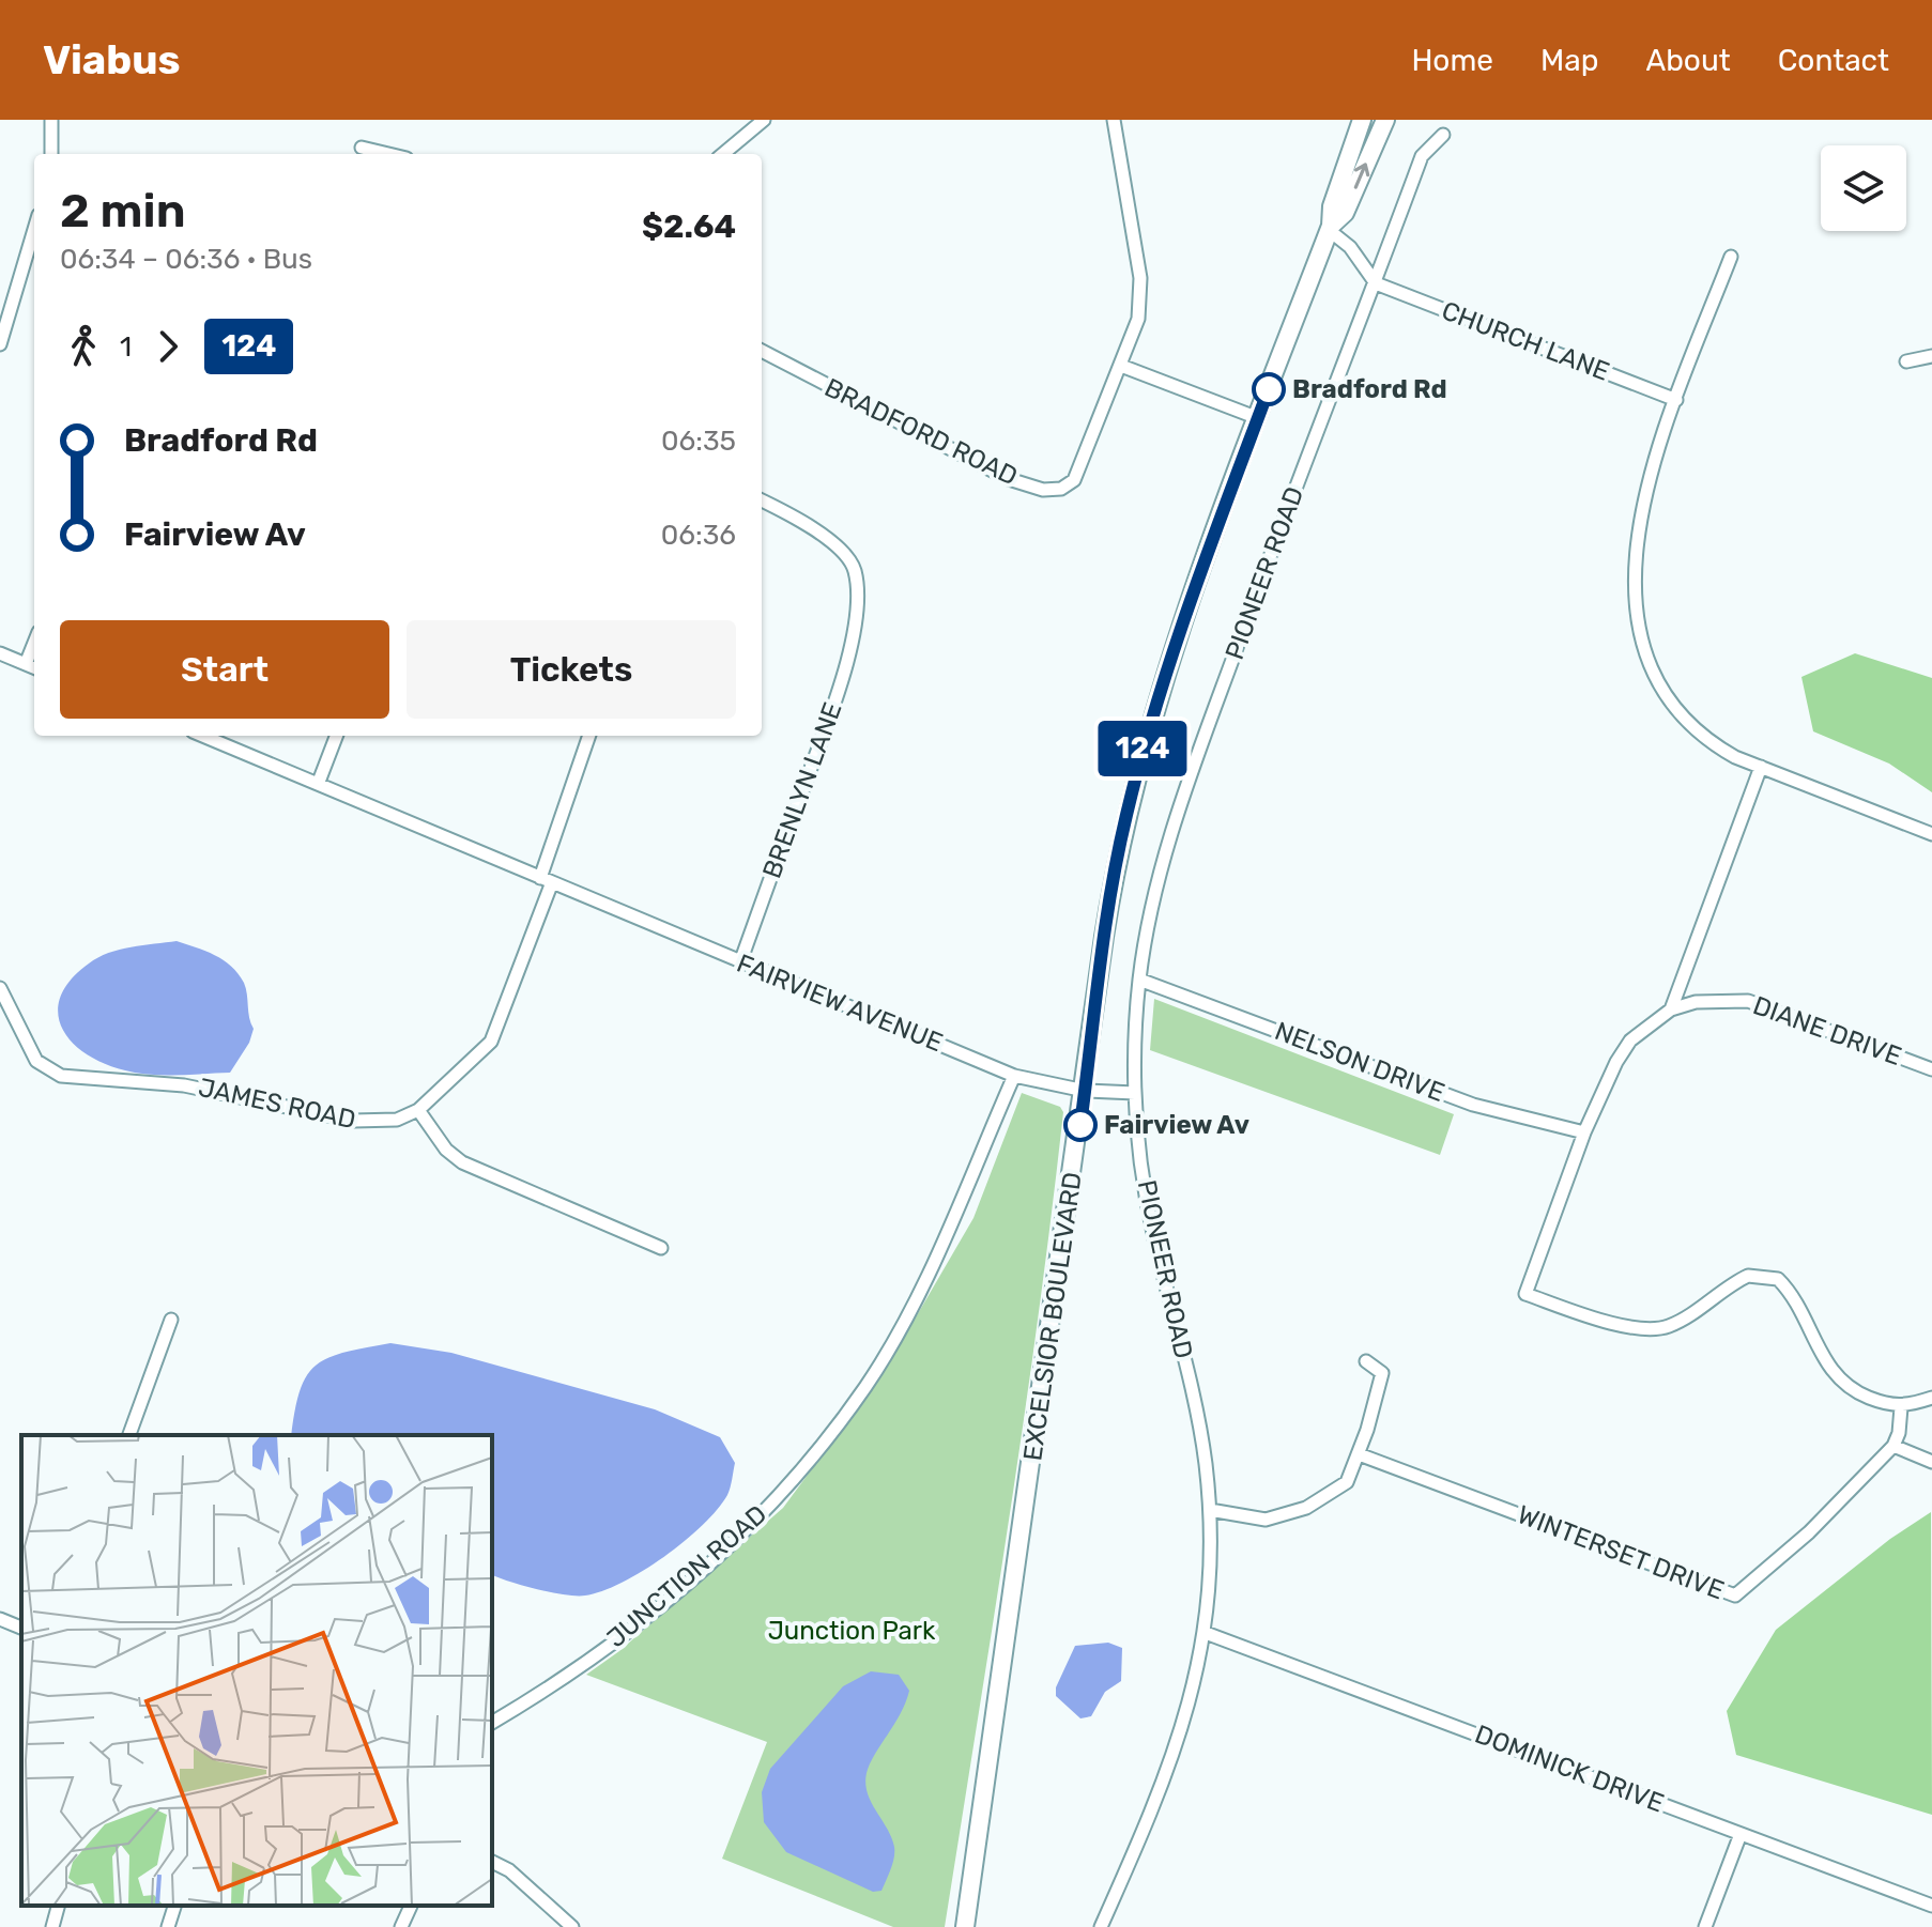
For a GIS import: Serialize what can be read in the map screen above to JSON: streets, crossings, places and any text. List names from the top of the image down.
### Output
{
  "streets": {
    "main road": ["EXCELSIOR BOULEVARD"],
    "street": [
      "CHURCH LANE",
      "BRADFORD ROAD",
      "PIONEER ROAD",
      "BRENLYN LANE",
      "FAIRVIEW AVENUE",
      "DIANE DRIVE",
      "NELSON DRIVE",
      "JAMES ROAD",
      "WINTERSET DRIVE",
      "JUNCTION ROAD",
      "DOMINICK DRIVE"
    ]
  },
  "crossings": [
    ["CHURCH LANE", "PIONEER ROAD"],
    ["PIONEER ROAD", "FAIRVIEW AVENUE"],
    ["PIONEER ROAD", "NELSON DRIVE"],
    ["PIONEER ROAD", "DOMINICK DRIVE"],
    ["BRENLYN LANE", "FAIRVIEW AVENUE"],
    ["FAIRVIEW AVENUE", "EXCELSIOR BOULEVARD"],
    ["FAIRVIEW AVENUE", "JUNCTION ROAD"],
    ["DIANE DRIVE", "NELSON DRIVE"]
  ],
  "parks": ["Junction Park"],
  "places": ["Bradford Rd", "Fairview Av"],
  "lines": ["bus line 124"],
  "page": {
    "header": "Viabus",
    "nav": [
      "Home",
      "Map",
      "About",
      "Contact"
    ],
    "on_map": "124",
    "heading": ["2 min", "06:34 – 06:36 · Bus", "$2.64"],
    "legs": ["1", "124"],
    "list": [
      {
        "name": "Bradford Rd",
        "value": "06:35"
      },
      {
        "name": "Fairview Av",
        "value": "06:36"
      }
    ],
    "buttons": ["Start", "Tickets"]
  }
}
